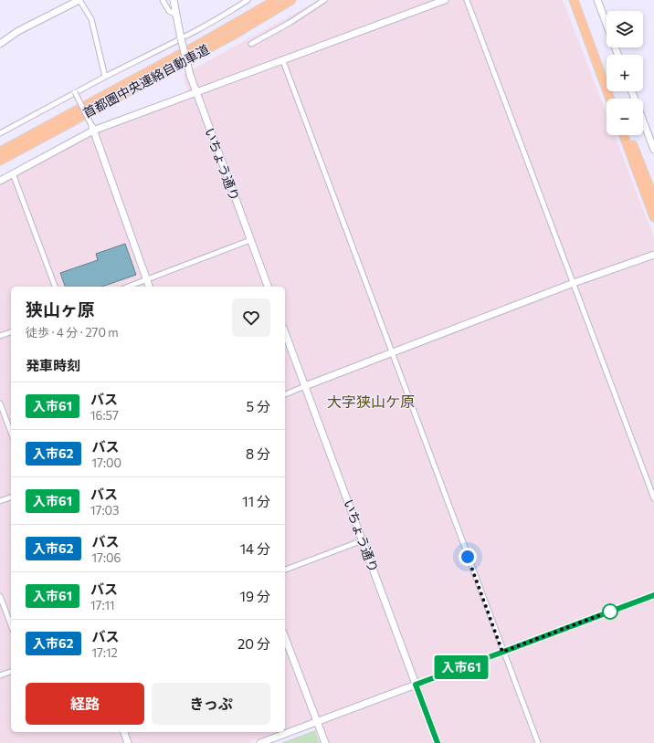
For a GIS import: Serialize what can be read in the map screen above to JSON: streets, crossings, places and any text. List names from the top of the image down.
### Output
{
  "streets": {
    "highway": ["首都圏中央連絡自動車道"],
    "street": ["いちょう通り"]
  },
  "districts": ["大字狭山ケ原"],
  "lines": ["bus line 入市61"],
  "page": {
    "on_map": "入市61",
    "map_buttons": ["+", "−"],
    "heading": [
      ["狭山ヶ原", "徒歩 · 4 分 · 270 m"],
      "発車時刻"
    ],
    "list": [
      {
        "mark": "入市61",
        "name": "バス",
        "note": "16:57",
        "value": "5 分"
      },
      {
        "mark": "入市62",
        "name": "バス",
        "note": "17:00",
        "value": "8 分"
      },
      {
        "mark": "入市61",
        "name": "バス",
        "note": "17:03",
        "value": "11 分"
      },
      {
        "mark": "入市62",
        "name": "バス",
        "note": "17:06",
        "value": "14 分"
      },
      {
        "mark": "入市61",
        "name": "バス",
        "note": "17:11",
        "value": "19 分"
      },
      {
        "mark": "入市62",
        "name": "バス",
        "note": "17:12",
        "value": "20 分"
      }
    ],
    "buttons": ["経路", "きっぷ"]
  }
}
